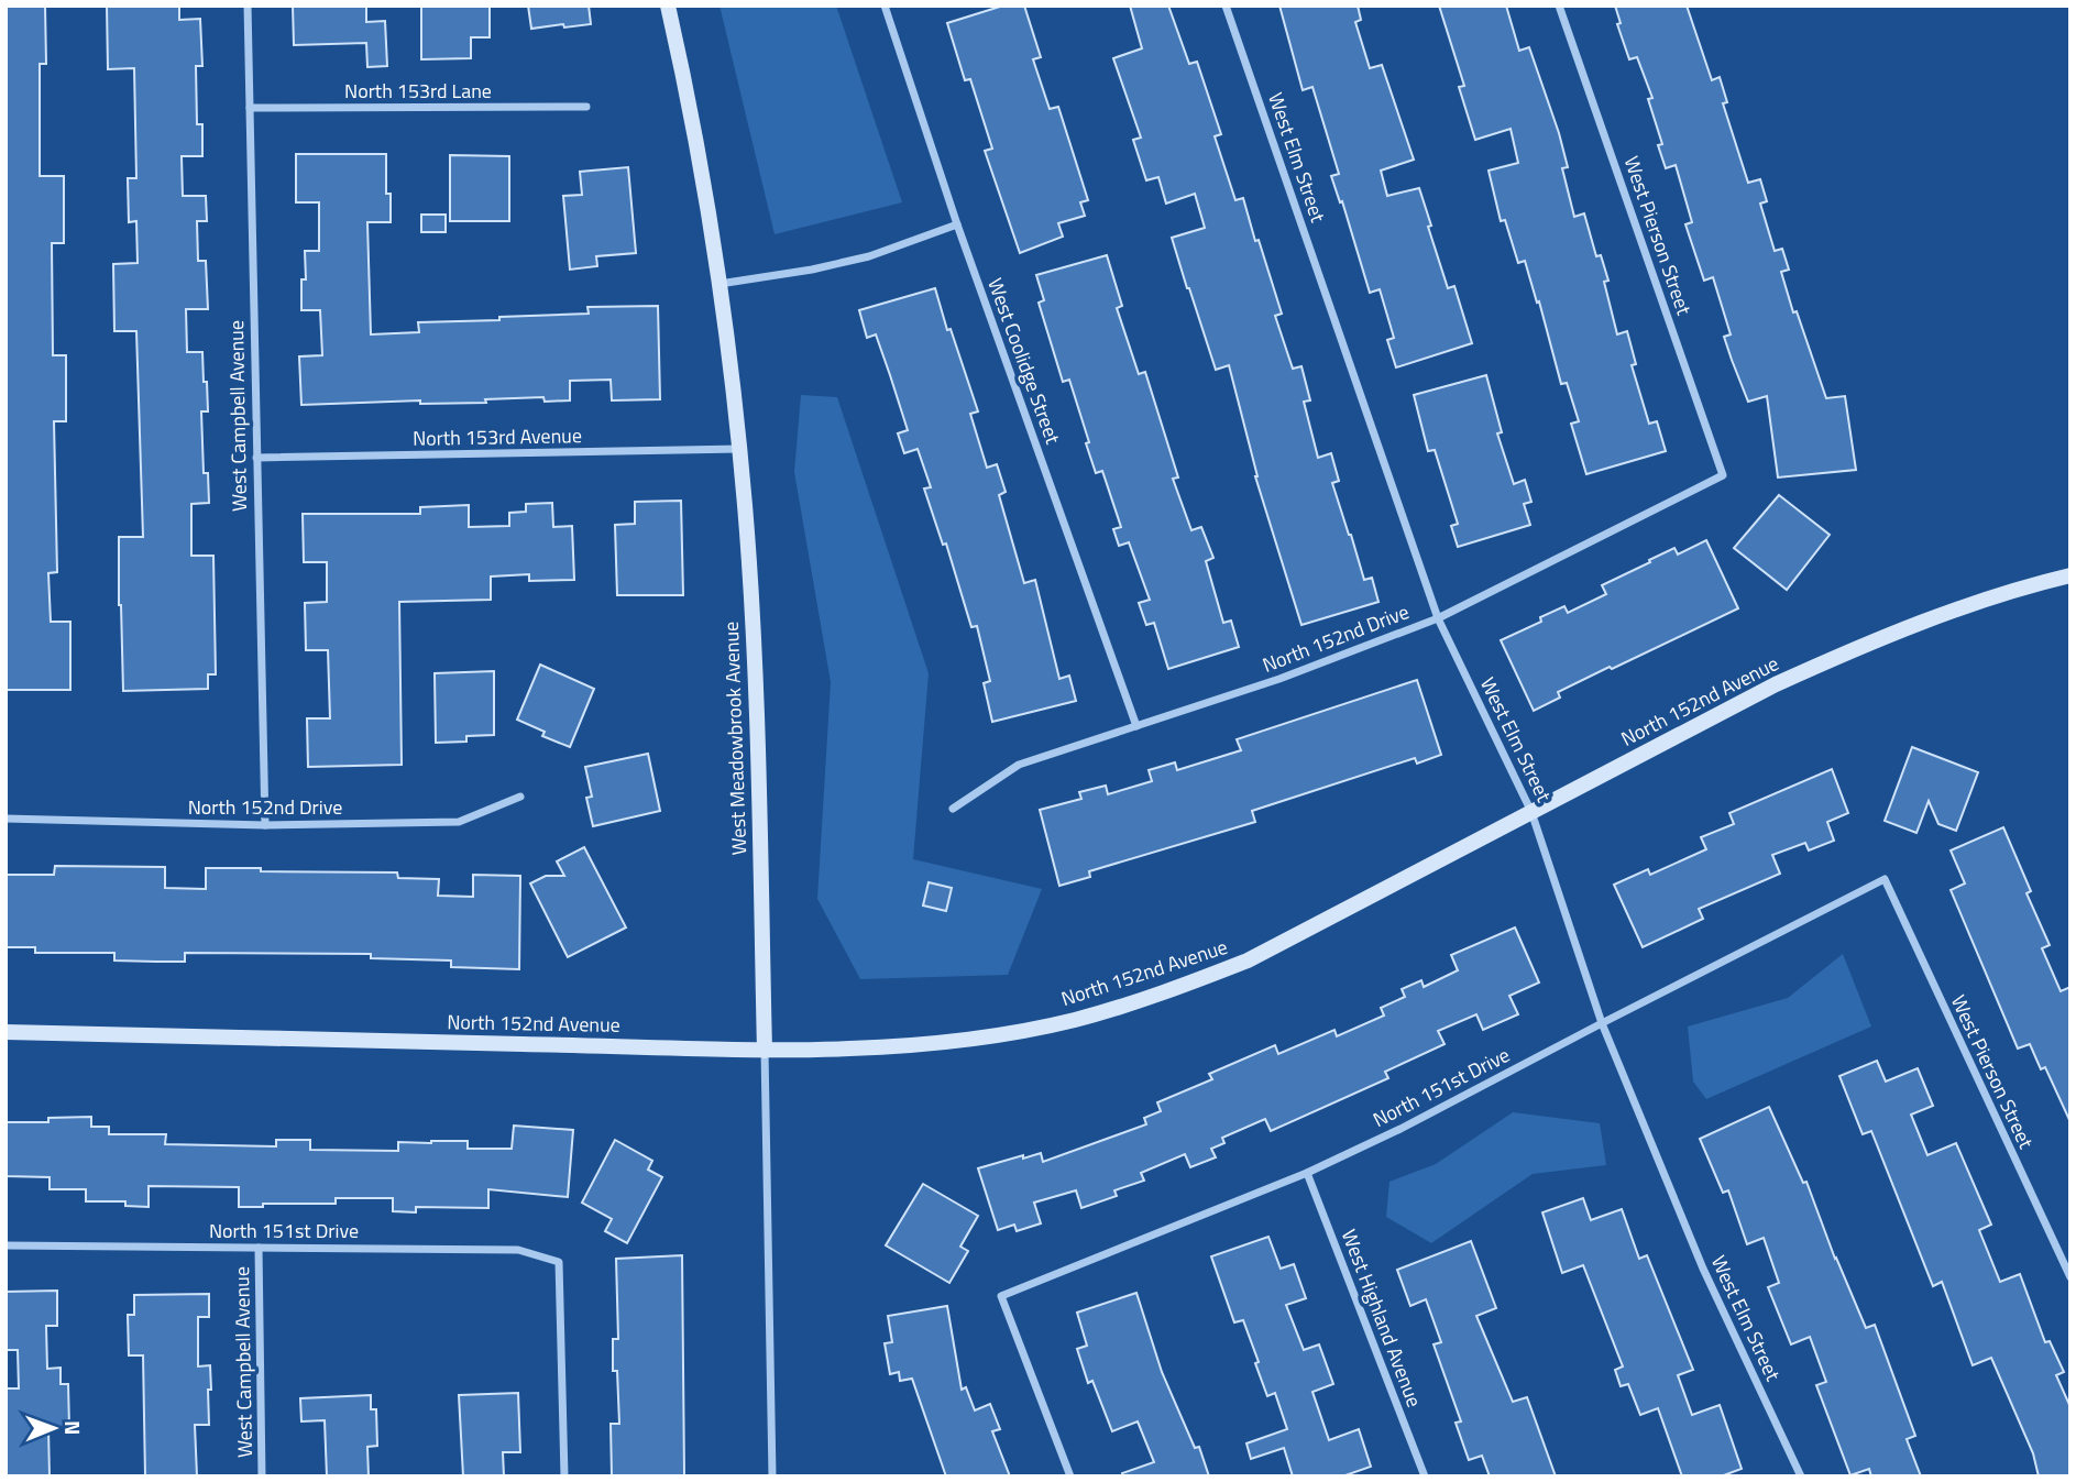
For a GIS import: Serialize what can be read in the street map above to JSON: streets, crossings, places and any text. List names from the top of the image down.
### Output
{
  "streets": {
    "street": [
      "North 153rd Lane",
      "West Elm Street",
      "West Pierson Street",
      "West Coolidge Street",
      "West Campbell Avenue",
      "North 153rd Avenue",
      "North 152nd Drive",
      "North 152nd Avenue",
      "West Meadowbrook Avenue",
      "North 151st Drive",
      "West Highland Avenue"
    ]
  },
  "crossings": [
    ["North 153rd Lane", "West Campbell Avenue"],
    ["West Elm Street", "North 152nd Drive"],
    ["West Elm Street", "North 152nd Avenue"],
    ["West Elm Street", "North 151st Drive"],
    ["West Pierson Street", "North 152nd Drive"],
    ["West Pierson Street", "North 151st Drive"],
    ["West Coolidge Street", "North 152nd Drive"],
    ["West Campbell Avenue", "North 153rd Avenue"],
    ["West Campbell Avenue", "North 152nd Drive"],
    ["West Campbell Avenue", "North 151st Drive"],
    ["North 153rd Avenue", "West Meadowbrook Avenue"],
    ["North 152nd Avenue", "West Meadowbrook Avenue"],
    ["North 151st Drive", "West Highland Avenue"]
  ],
  "north": "right"
}
